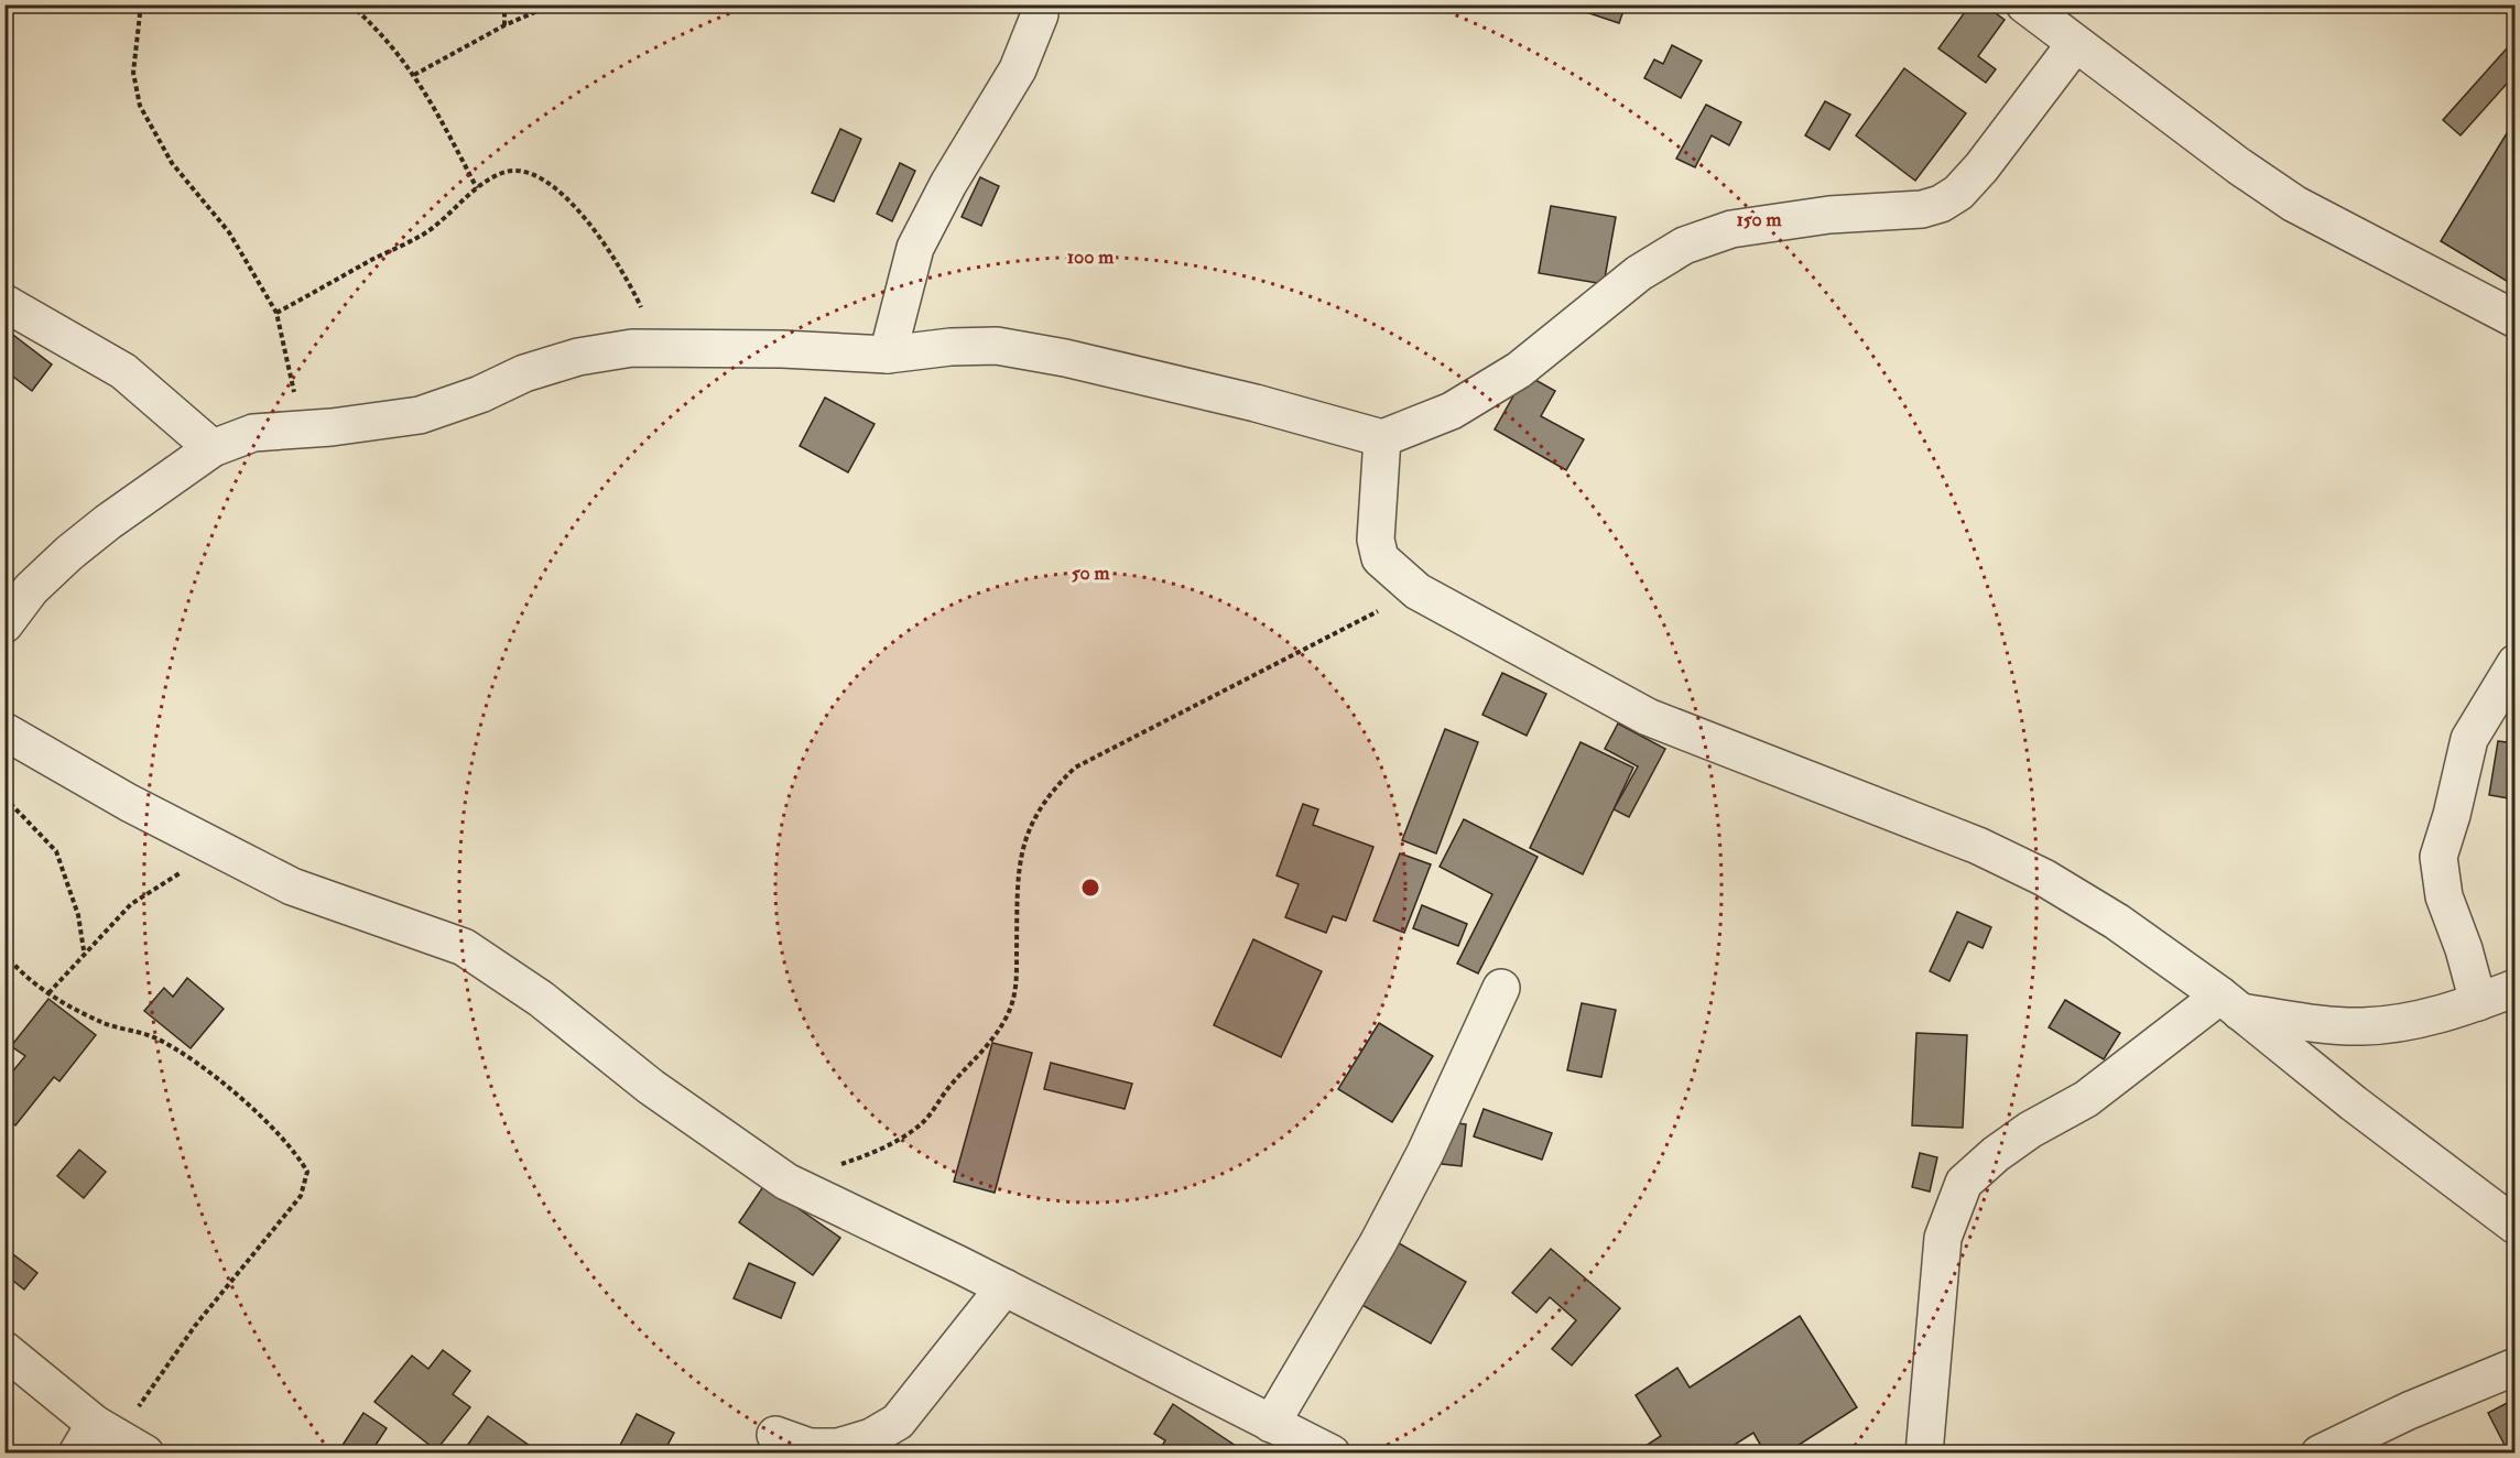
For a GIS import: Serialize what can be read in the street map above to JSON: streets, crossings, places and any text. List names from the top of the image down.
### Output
{
  "rings": ["150 m", "100 m", "50 m"]
}
